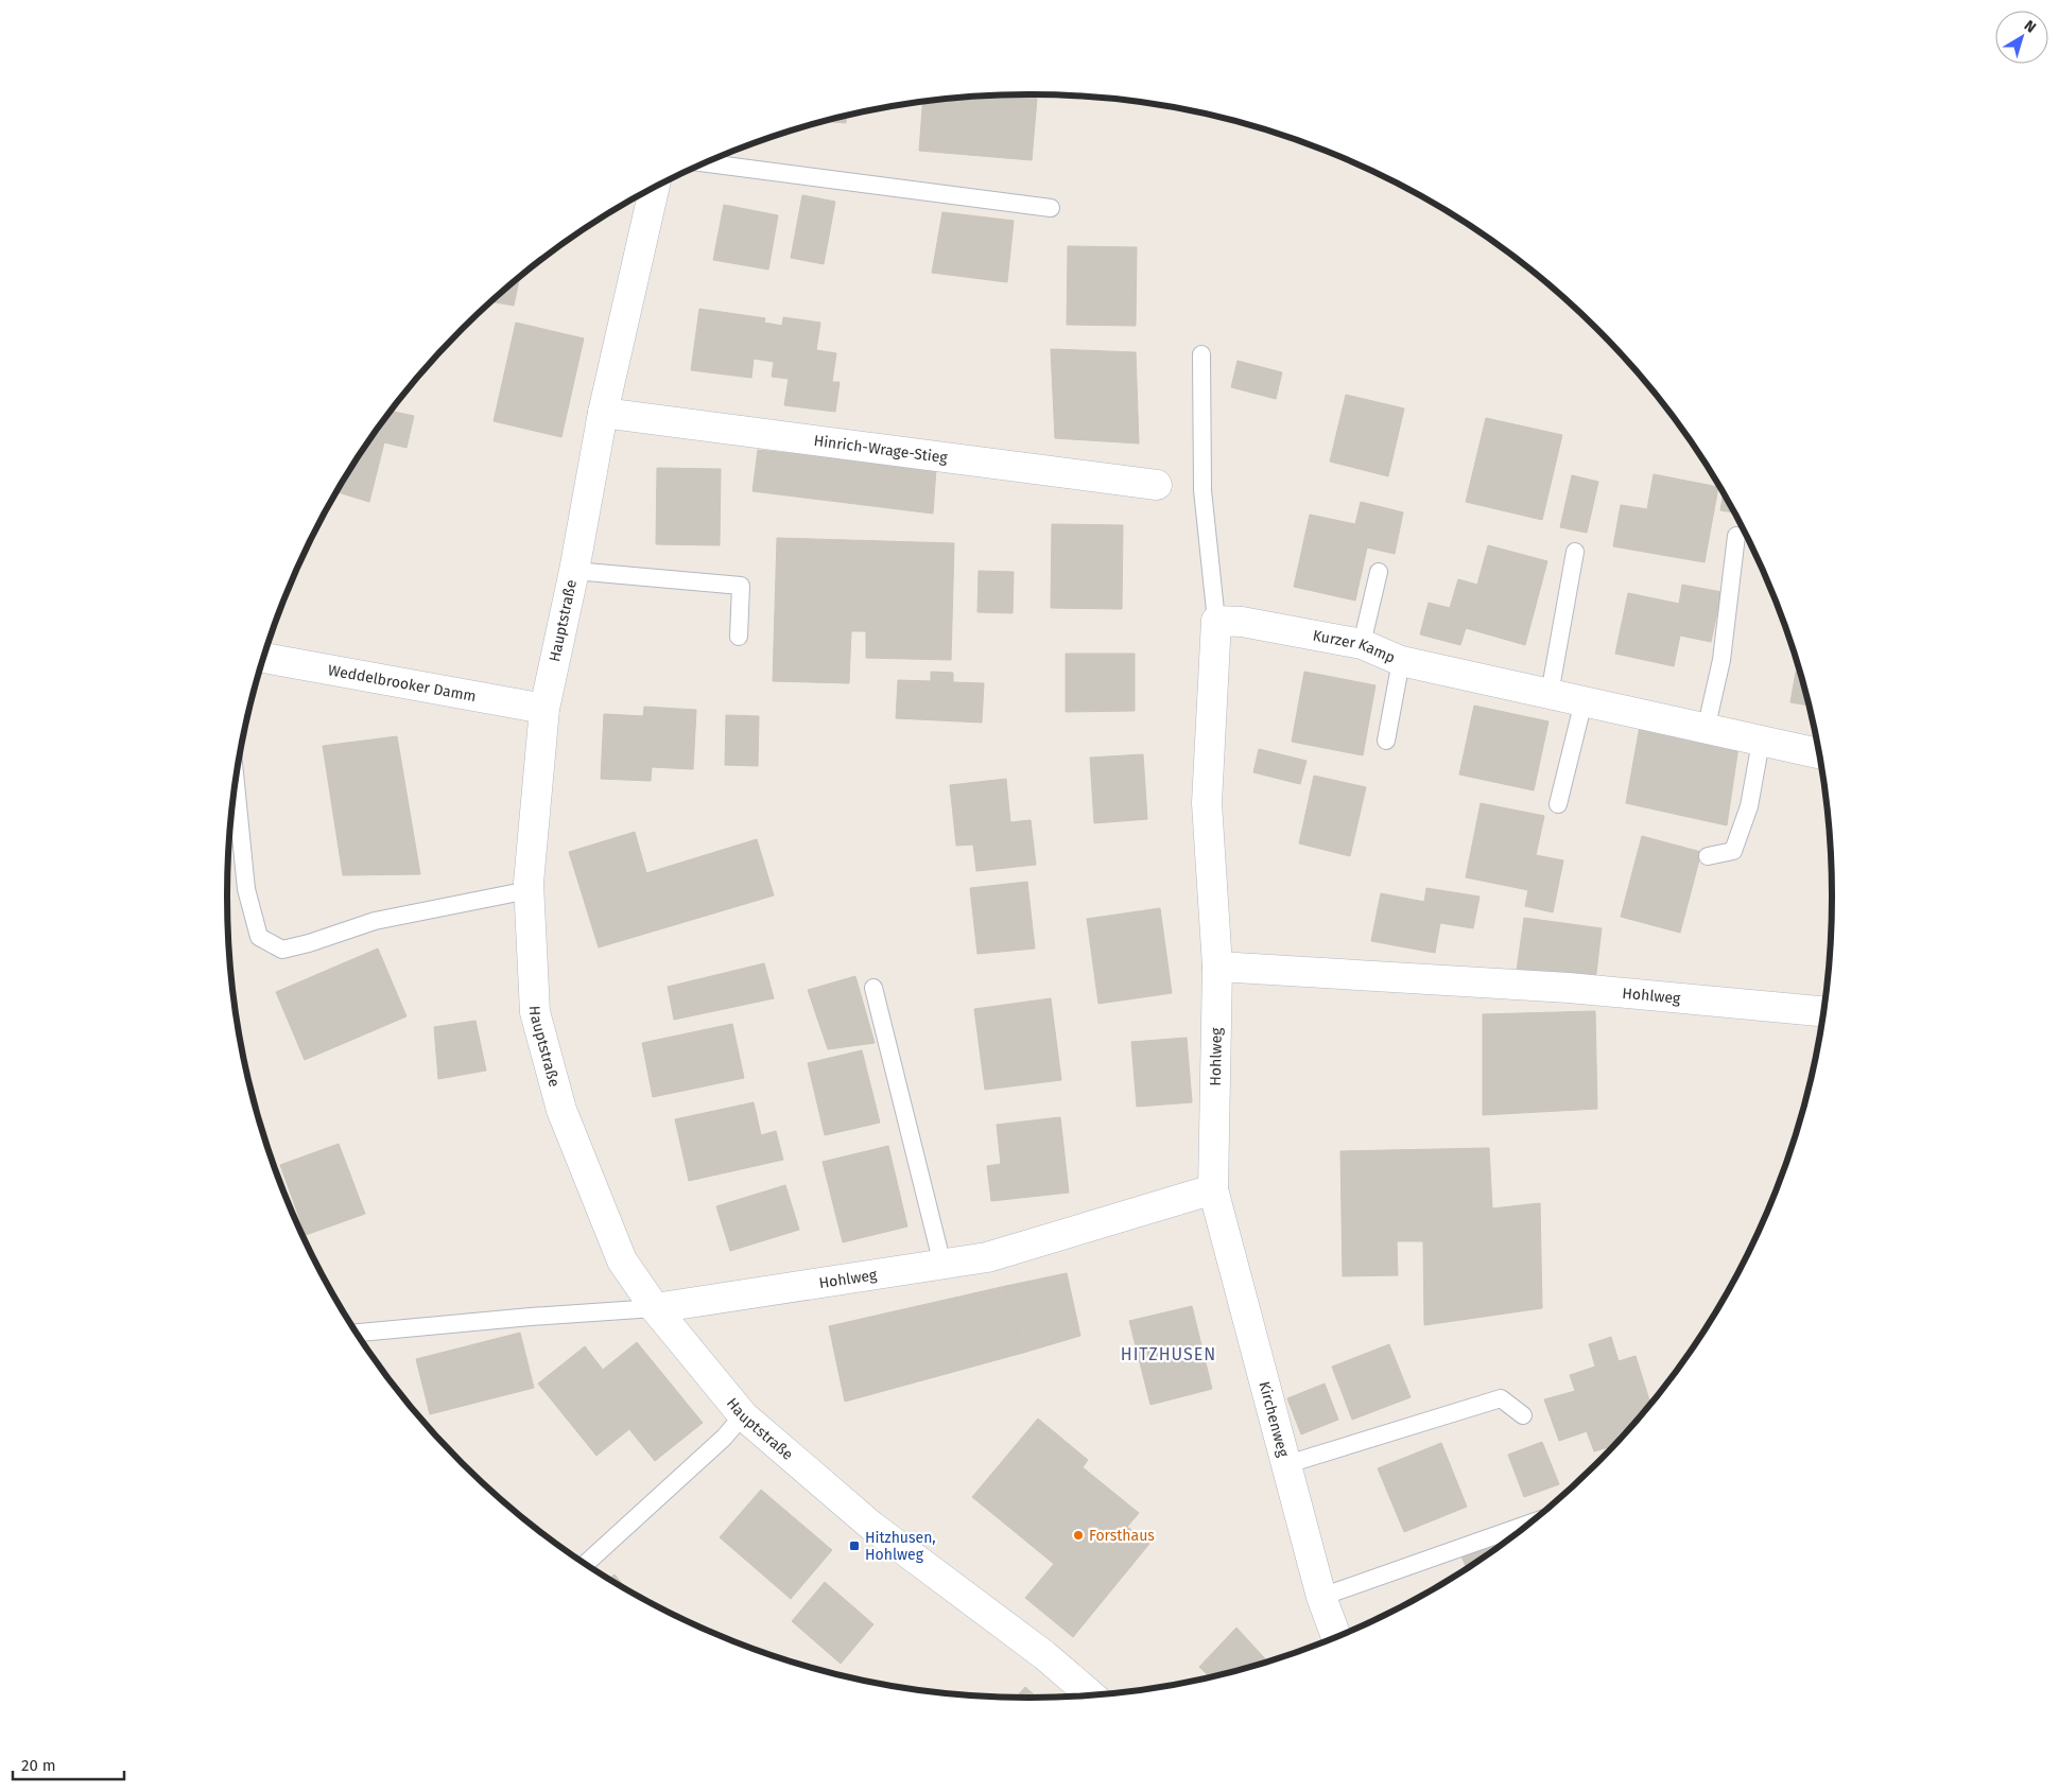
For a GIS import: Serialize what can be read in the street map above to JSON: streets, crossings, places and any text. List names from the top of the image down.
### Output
{
  "streets": {
    "street": [
      "Hinrich-Wrage-Stieg",
      "Hauptstraße",
      "Kurzer Kamp",
      "Weddelbrooker Damm",
      "Hohlweg",
      "Kirchenweg"
    ]
  },
  "crossings": [
    ["Hinrich-Wrage-Stieg", "Hauptstraße"],
    ["Hauptstraße", "Weddelbrooker Damm"],
    ["Hauptstraße", "Hohlweg"],
    ["Hohlweg", "Kirchenweg"]
  ],
  "districts": ["HITZHUSEN"],
  "places": {
    "other": ["Forsthaus"],
    "transit": ["Hitzhusen, Hohlweg"]
  },
  "scale_bar": "20 m",
  "north": "top right"
}
